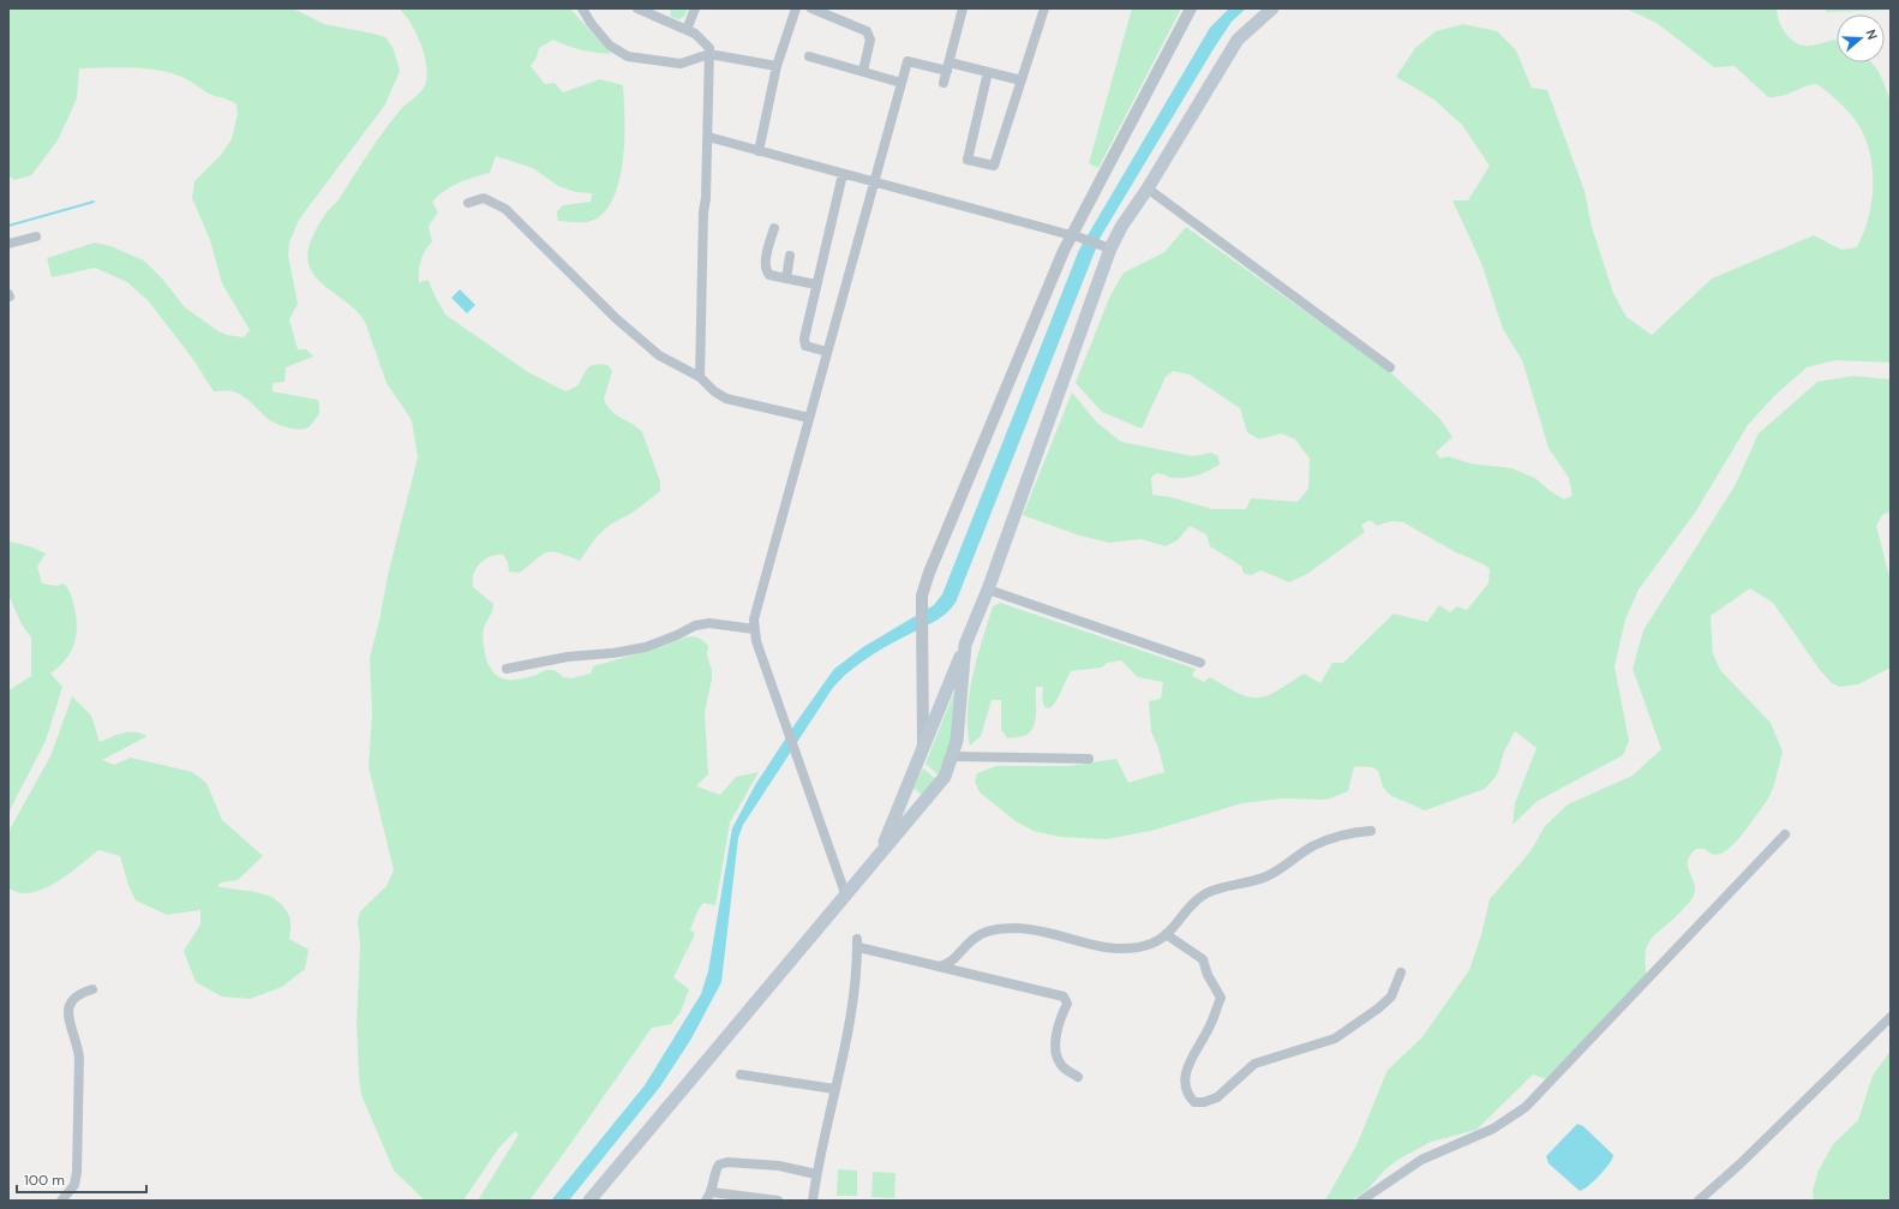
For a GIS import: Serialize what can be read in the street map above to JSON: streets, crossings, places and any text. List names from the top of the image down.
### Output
{
  "scale_bar": "100 m",
  "north": "right"
}
